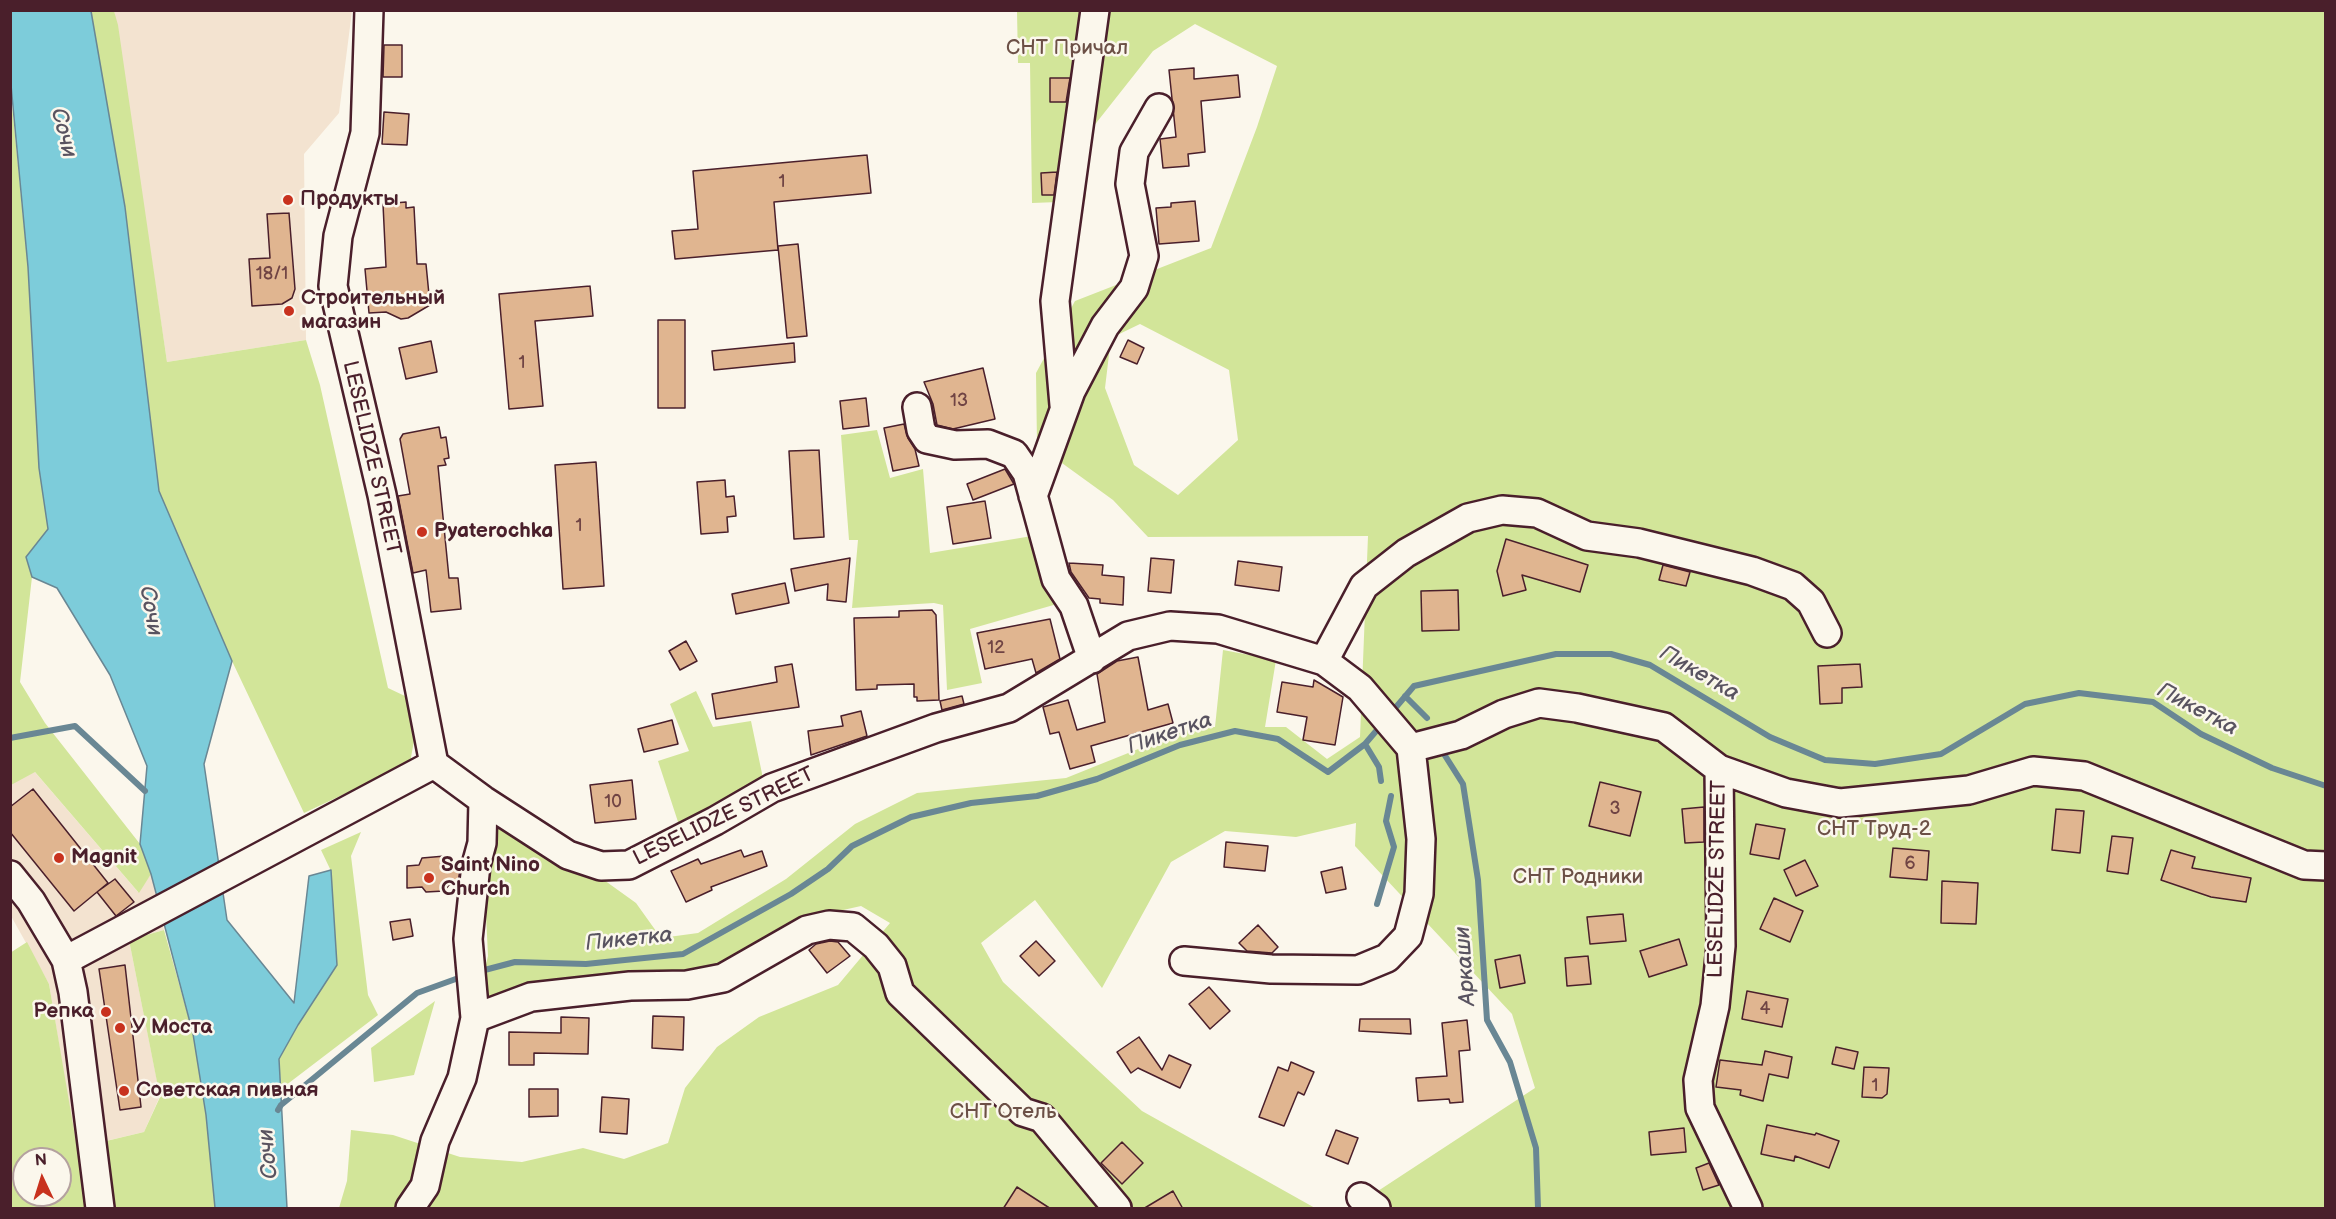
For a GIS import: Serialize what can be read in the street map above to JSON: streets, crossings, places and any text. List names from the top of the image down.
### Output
{
  "streets": {
    "street": ["LESELIDZE STREET"]
  },
  "water": ["Сочи", "Пикетка", "Аркаши"],
  "parks": [
    "СНТ Причал",
    "СНТ Труд-2",
    "СНТ Родники",
    "СНТ Отель"
  ],
  "places": [
    "Продукты",
    "Строительный магазин",
    "Pyaterochka",
    "Magnit",
    "Saint Nino Church",
    "Репка",
    "У Моста",
    "Советская пивная"
  ],
  "house_numbers": [
    "1",
    "18/1",
    "1",
    "13",
    "1",
    "12",
    "10",
    "3",
    "6",
    "4",
    "1"
  ],
  "north": "top"
}
